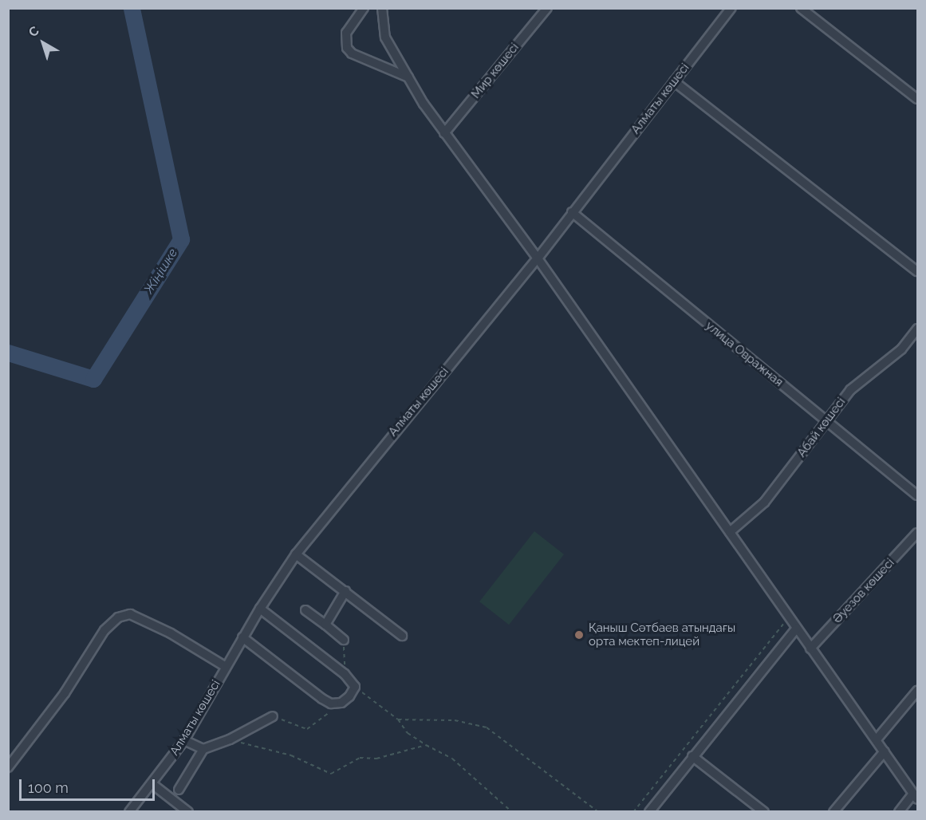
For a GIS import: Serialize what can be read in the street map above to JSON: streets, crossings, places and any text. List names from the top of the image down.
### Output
{
  "streets": {
    "street": [
      "Мир көшесі",
      "Алматы көшесі",
      "улица Овражная",
      "Абай көшесі",
      "Әуезов көшесі"
    ]
  },
  "crossings": [
    ["Алматы көшесі", "улица Овражная"],
    ["улица Овражная", "Абай көшесі"]
  ],
  "water": ["Жіңішке"],
  "places": ["Қаныш Сәтбаев атындағы орта мектеп-лицей"],
  "scale_bar": "100 m",
  "north": "top left"
}
